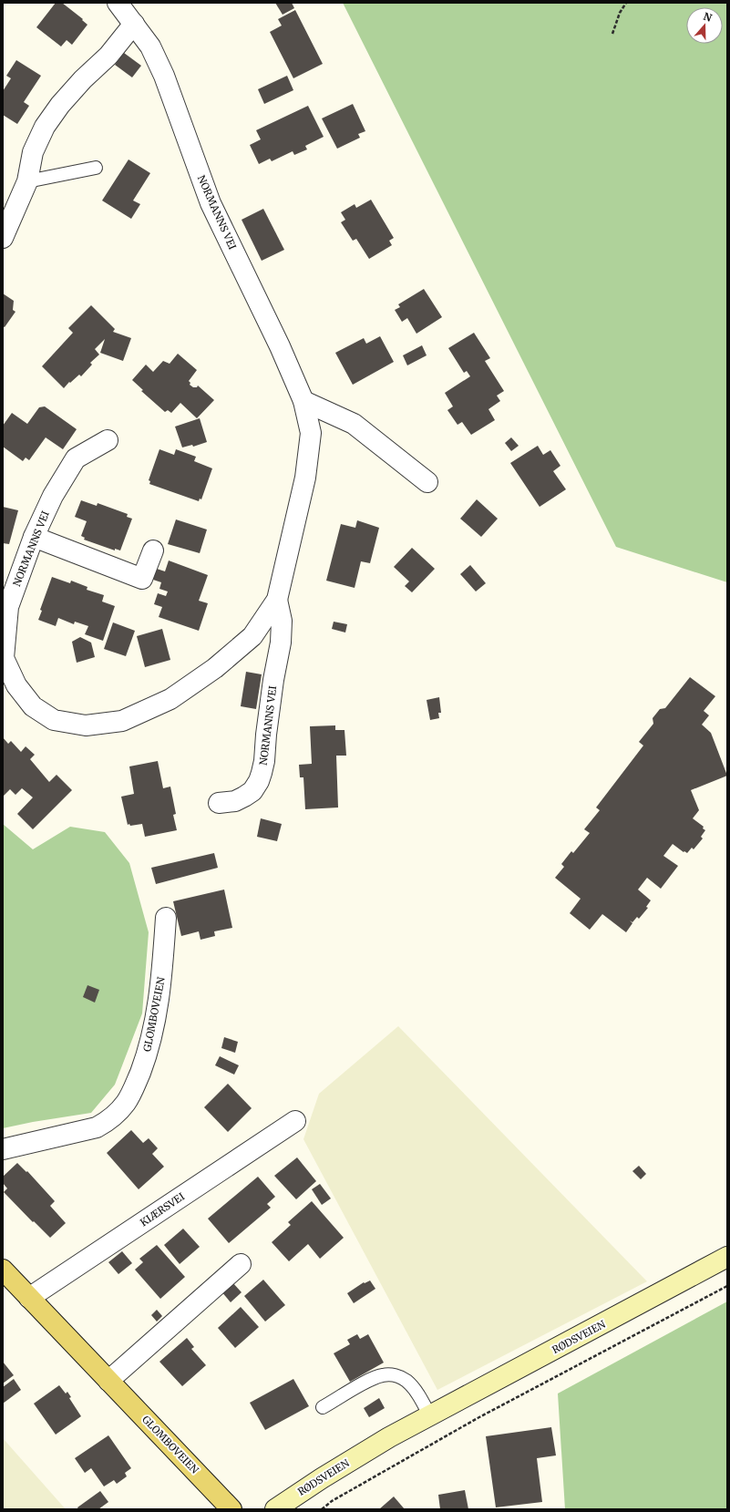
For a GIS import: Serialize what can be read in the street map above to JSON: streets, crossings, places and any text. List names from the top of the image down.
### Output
{
  "streets": {
    "main road": ["GLOMBOVEIEN"],
    "street": ["NORMANNS VEI", "KIÆRSVEI", "RØDSVEIEN"]
  },
  "crossings": [
    ["GLOMBOVEIEN", "KIÆRSVEI"]
  ],
  "north": "top"
}
